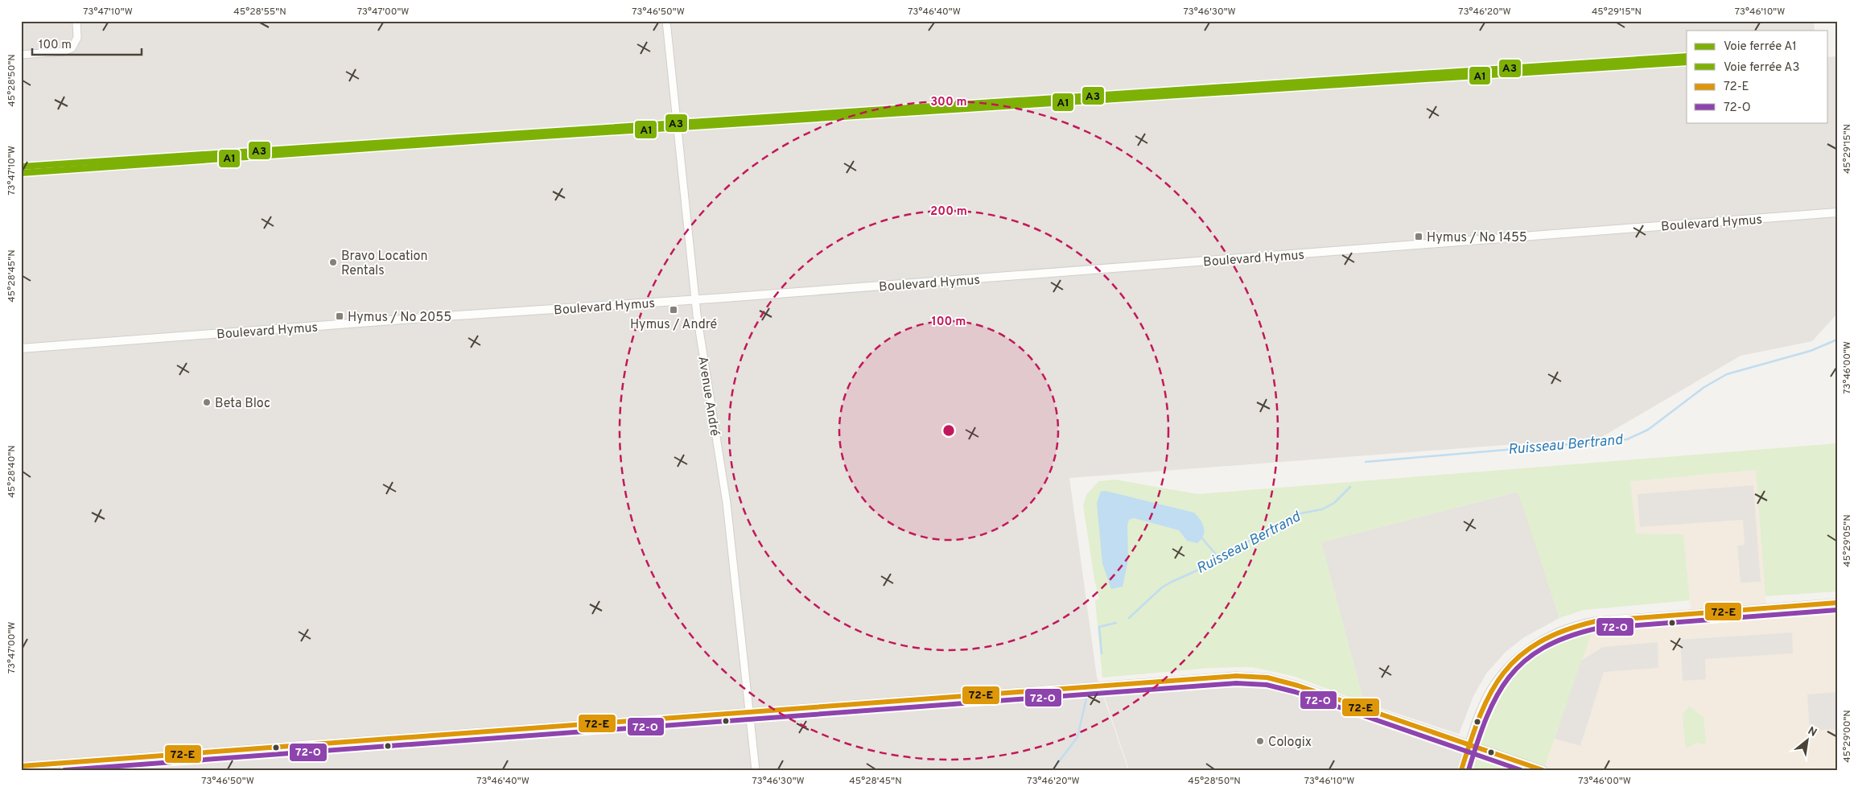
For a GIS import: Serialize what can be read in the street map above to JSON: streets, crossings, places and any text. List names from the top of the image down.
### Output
{
  "streets": {
    "street": ["Boulevard Hymus", "Avenue André"]
  },
  "crossings": [
    ["Boulevard Hymus", "Avenue André"]
  ],
  "water": ["Ruisseau Bertrand"],
  "places": {
    "transit": ["Hymus / No 1455", "Hymus / André", "Hymus / No 2055"],
    "other": ["Bravo Location Rentals", "Beta Bloc", "Cologix"]
  },
  "lines": [
    "rail line A3",
    "rail line A1",
    "transit line 72-E",
    "transit line 72-O"
  ],
  "legend": [
    "Voie ferrée A1",
    "Voie ferrée A3",
    "72-E",
    "72-O"
  ],
  "scale_bar": "100 m",
  "north": "top right",
  "coordinates": [
    "73°47'10\"W",
    "45°28'55\"N",
    "73°47'00\"W",
    "73°46'50\"W",
    "73°46'40\"W",
    "73°46'30\"W",
    "73°46'20\"W",
    "45°29'15\"N",
    "73°46'10\"W",
    "45°28'50\"N",
    "45°28'45\"N",
    "73°46'00\"W",
    "45°28'40\"N",
    "45°29'05\"N",
    "45°29'00\"N"
  ],
  "rings": ["300 m", "200 m", "100 m"]
}
